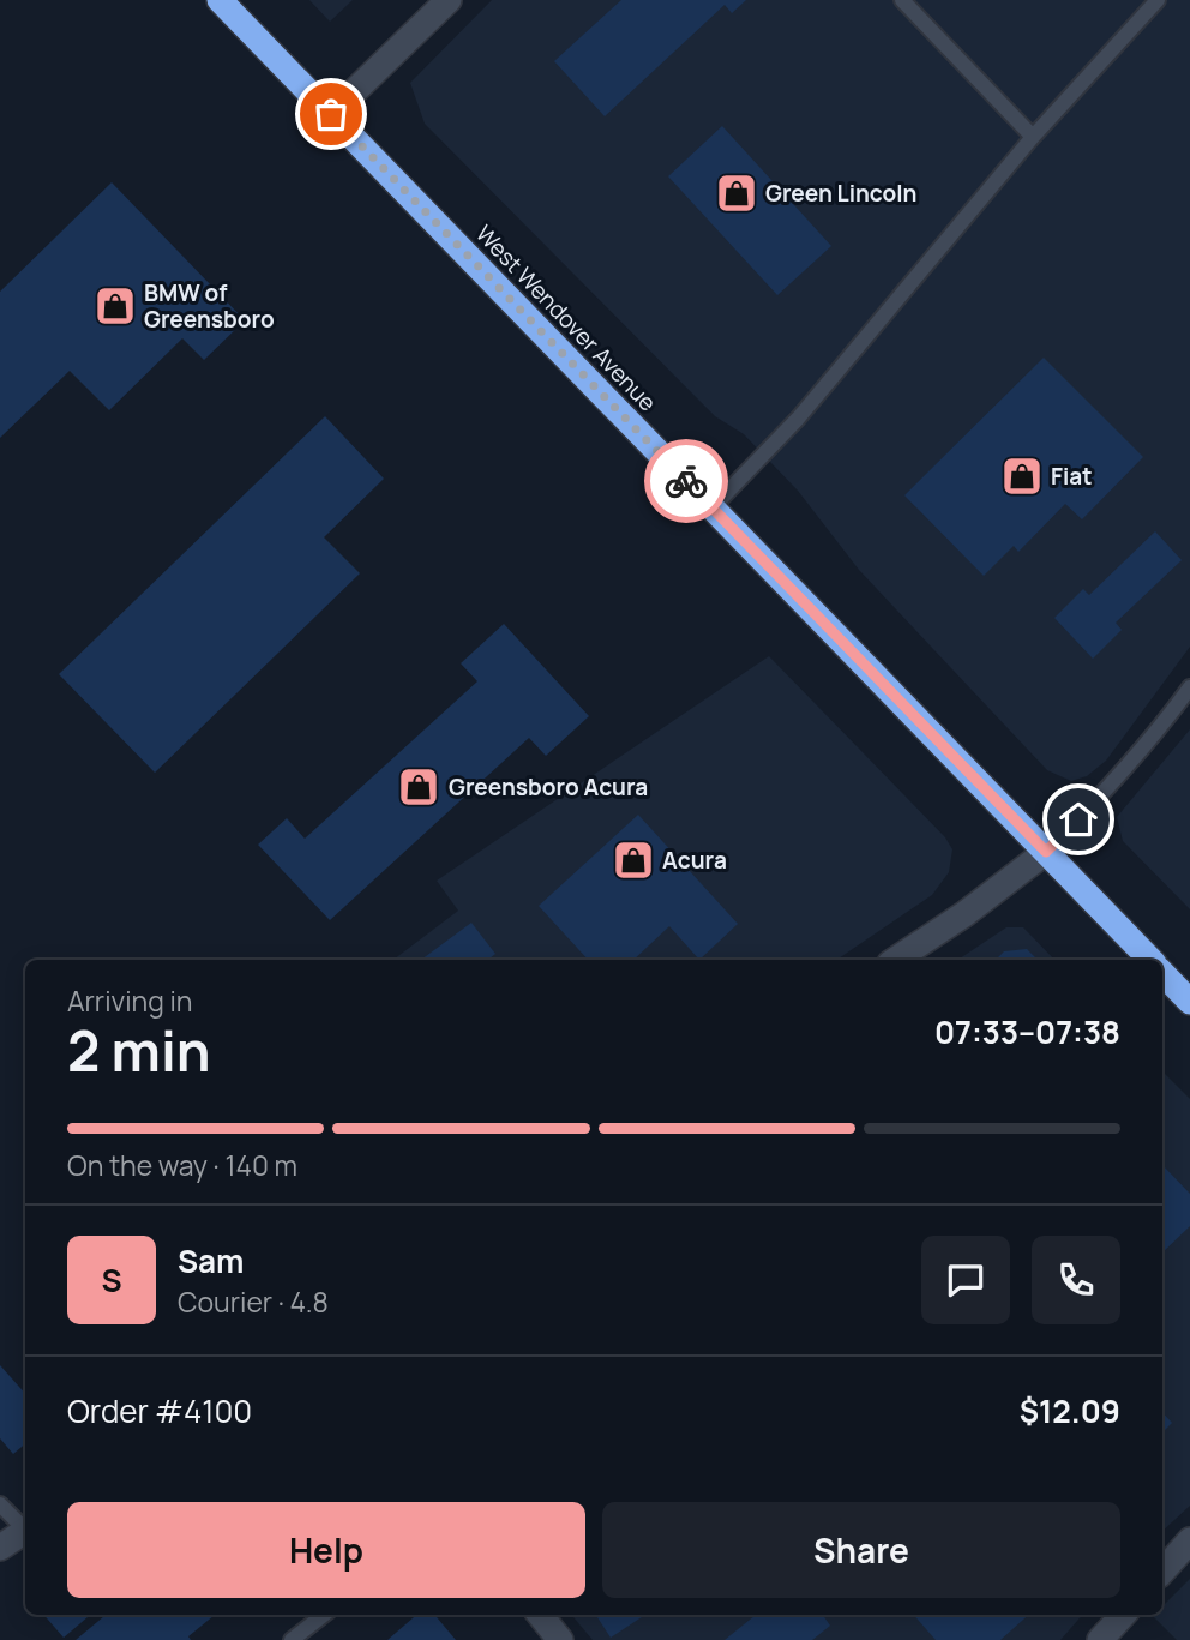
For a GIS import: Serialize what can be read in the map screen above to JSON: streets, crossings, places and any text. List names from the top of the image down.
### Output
{
  "streets": {
    "highway": ["West Wendover Avenue"]
  },
  "places": {
    "shop": [
      "Green Lincoln",
      "BMW of Greensboro",
      "Fiat",
      "Greensboro Acura",
      "Acura"
    ]
  },
  "page": {
    "heading": ["2 min", "Arriving in", "07:33–07:38"],
    "panel": [
      "Sam",
      "Courier · 4.8",
      "Order #4100",
      "$12.09"
    ],
    "bar": "On the way · 140 m",
    "round": "S",
    "buttons": ["Help", "Share"]
  }
}
